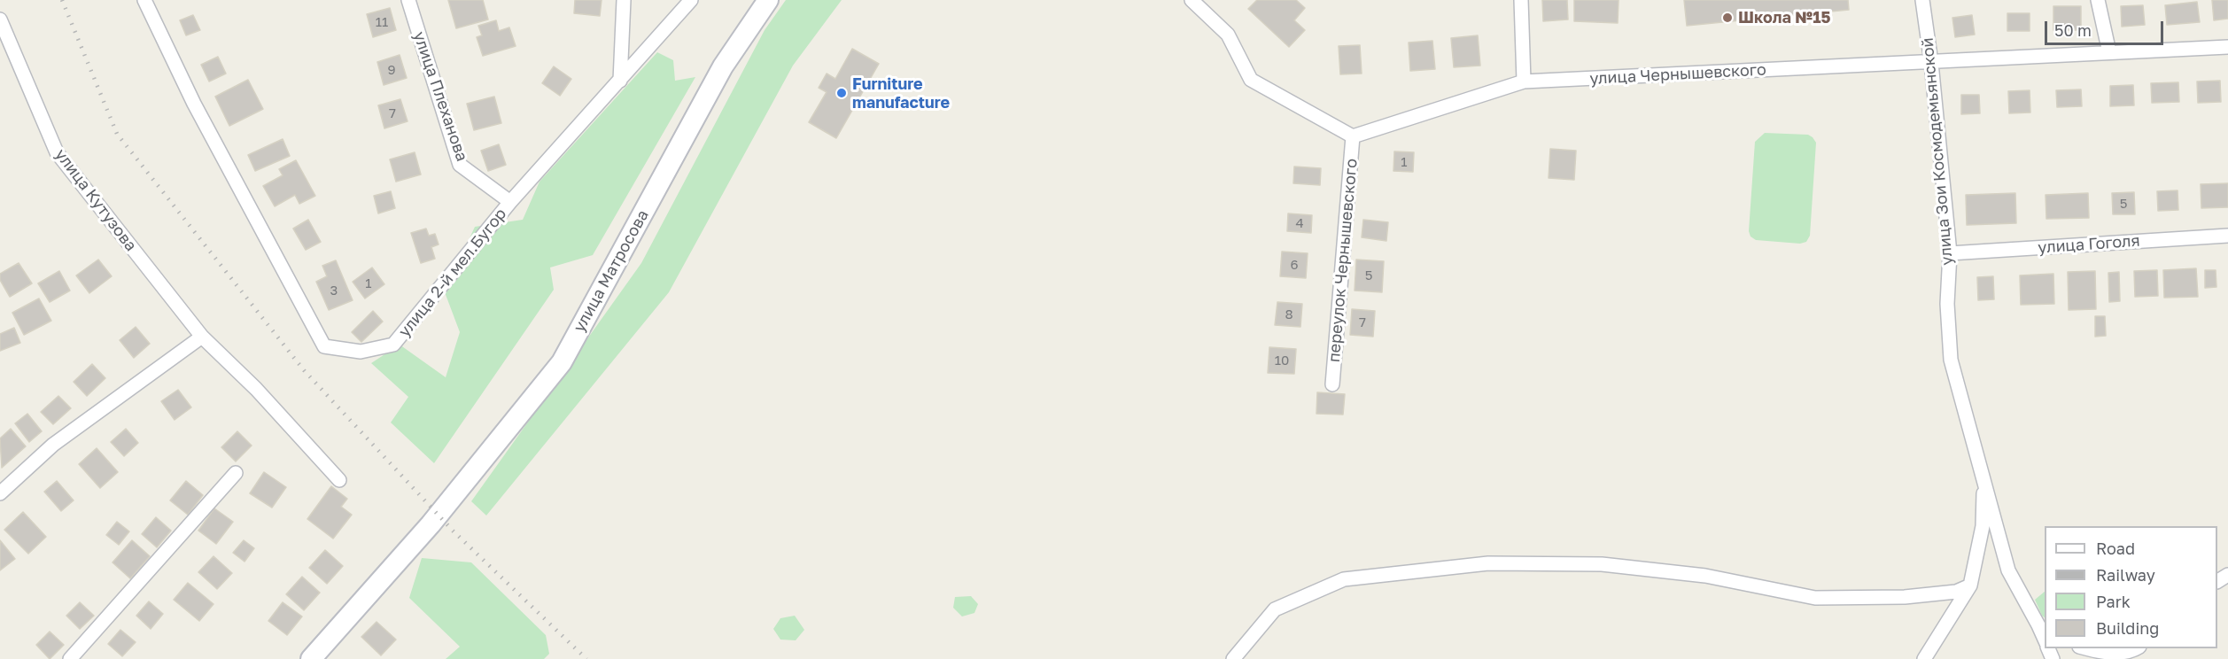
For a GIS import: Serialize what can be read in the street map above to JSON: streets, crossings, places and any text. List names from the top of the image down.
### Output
{
  "streets": {
    "main road": ["улица Матросова"],
    "street": [
      "улица Чернышевского",
      "улица Плеханова",
      "улица Зои Космодемьянской",
      "улица Кутузова",
      "улица Гоголя",
      "переулок Чернышевского",
      "улица 2-й мел.Бугор"
    ]
  },
  "crossings": [
    ["улица Чернышевского", "улица Зои Космодемьянской"],
    ["улица Чернышевского", "переулок Чернышевского"],
    ["улица Плеханова", "улица 2-й мел.Бугор"],
    ["улица Зои Космодемьянской", "улица Гоголя"]
  ],
  "places": ["Школа №15", "Furniture manufacture"],
  "house_numbers": [
    "11",
    "9",
    "7",
    "1",
    "5",
    "4",
    "6",
    "5",
    "1",
    "3",
    "8",
    "7",
    "10"
  ],
  "legend": [
    "Road",
    "Railway",
    "Park",
    "Building"
  ],
  "scale_bar": "50 m"
}
